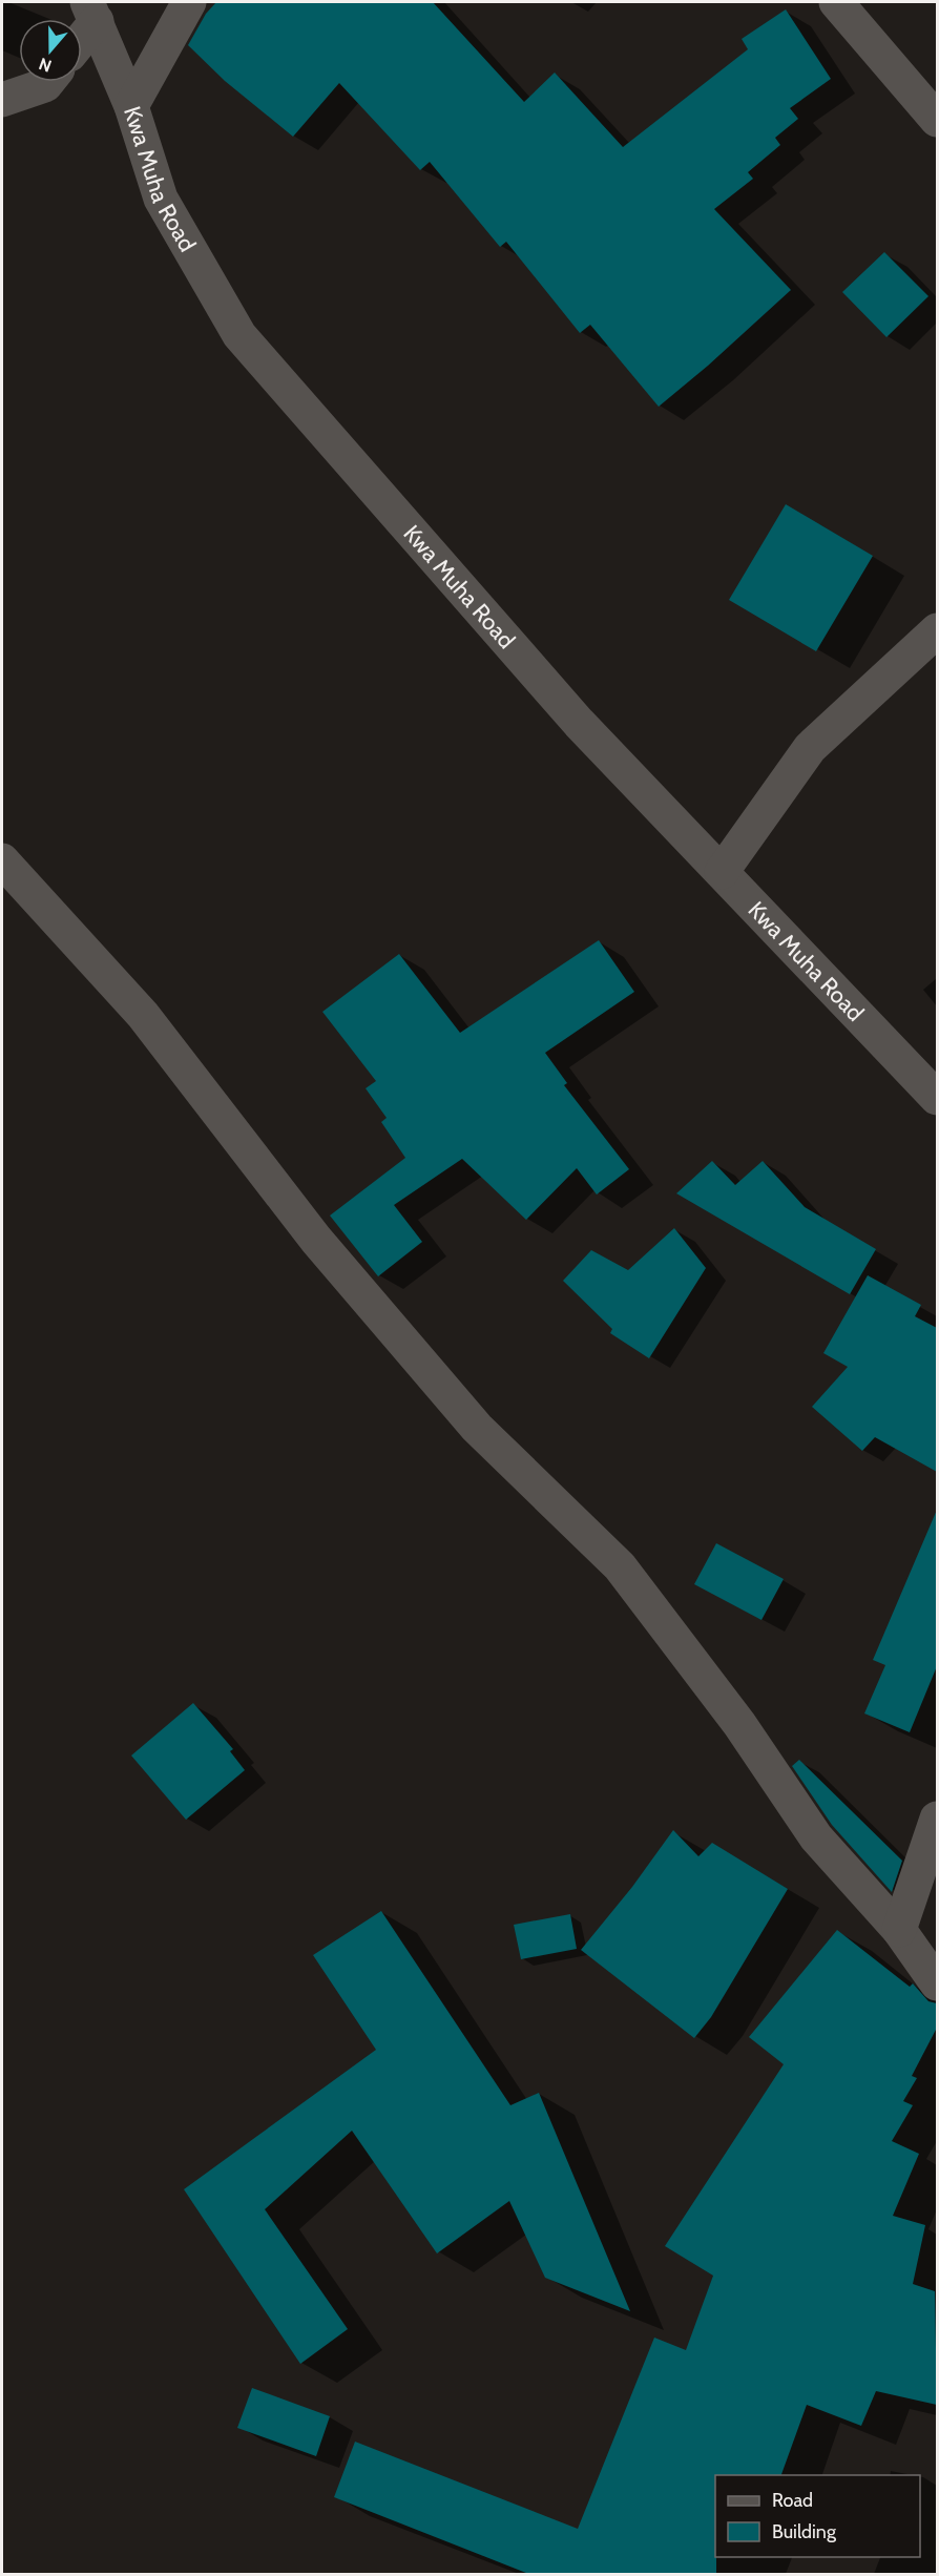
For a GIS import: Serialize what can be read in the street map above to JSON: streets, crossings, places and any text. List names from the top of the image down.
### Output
{
  "streets": {
    "street": ["Kwa Muha Road"]
  },
  "legend": ["Road", "Building"],
  "north": "bottom"
}
